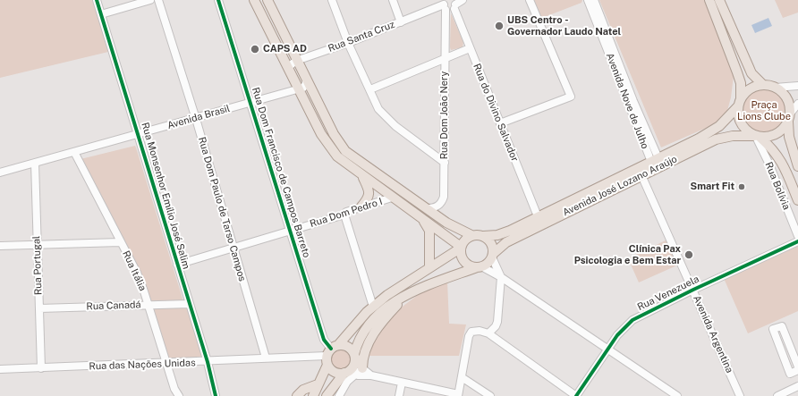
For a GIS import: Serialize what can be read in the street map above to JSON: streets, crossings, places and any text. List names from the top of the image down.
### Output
{
  "streets": {
    "main road": ["Avenida José Lozano Araújo"],
    "street": [
      "Rua Santa Cruz",
      "Avenida Nove de Julho",
      "Rua do Divino Salvador",
      "Rua Dom João Nery",
      "Avenida Brasil",
      "Rua Dom Francisco de Campos Barreto",
      "Rua Bolívia",
      "Rua Monsenhor Emílio José Salim",
      "Rua Dom Paulo de Tarso Campos",
      "Rua Dom Pedro I",
      "Rua Portugal",
      "Rua Itália",
      "Rua Venezuela",
      "Rua Canadá",
      "Avenida Argentina",
      "Rua das Nações Unidas"
    ]
  },
  "crossings": [
    ["Rua Santa Cruz", "Rua do Divino Salvador"],
    ["Rua Santa Cruz", "Rua Dom João Nery"],
    ["Avenida Nove de Julho", "Avenida José Lozano Araújo"],
    ["Rua do Divino Salvador", "Avenida José Lozano Araújo"],
    ["Avenida Brasil", "Rua Dom Francisco de Campos Barreto"],
    ["Avenida Brasil", "Rua Monsenhor Emílio José Salim"],
    ["Avenida Brasil", "Rua Dom Paulo de Tarso Campos"],
    ["Avenida Brasil", "Rua Portugal"],
    ["Avenida Brasil", "Rua Itália"],
    ["Rua Dom Francisco de Campos Barreto", "Rua Dom Pedro I"],
    ["Rua Dom Francisco de Campos Barreto", "Rua das Nações Unidas"],
    ["Avenida José Lozano Araújo", "Rua Bolívia"],
    ["Avenida José Lozano Araújo", "Avenida Argentina"],
    ["Rua Monsenhor Emílio José Salim", "Rua Dom Pedro I"],
    ["Rua Monsenhor Emílio José Salim", "Rua Canadá"],
    ["Rua Monsenhor Emílio José Salim", "Rua das Nações Unidas"],
    ["Rua Dom Paulo de Tarso Campos", "Rua Dom Pedro I"],
    ["Rua Dom Paulo de Tarso Campos", "Rua das Nações Unidas"],
    ["Rua Portugal", "Rua Canadá"],
    ["Rua Portugal", "Rua das Nações Unidas"],
    ["Rua Itália", "Rua Canadá"],
    ["Rua Itália", "Rua das Nações Unidas"],
    ["Rua Venezuela", "Avenida Argentina"]
  ],
  "parks": ["Praça Lions Clube"],
  "places": [
    "UBS Centro - Governador Laudo Natel",
    "CAPS AD",
    "Smart Fit",
    "Clínica Pax Psicologia e Bem Estar"
  ]
}
